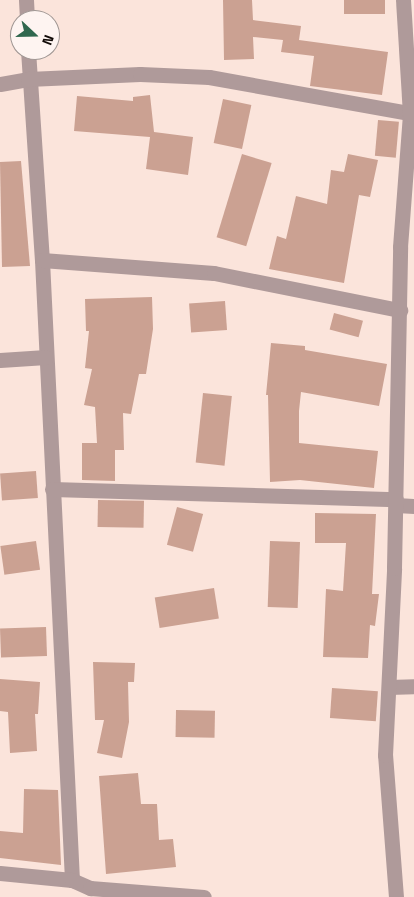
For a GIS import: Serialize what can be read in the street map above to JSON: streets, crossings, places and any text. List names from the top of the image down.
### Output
{
  "north": "right"
}
